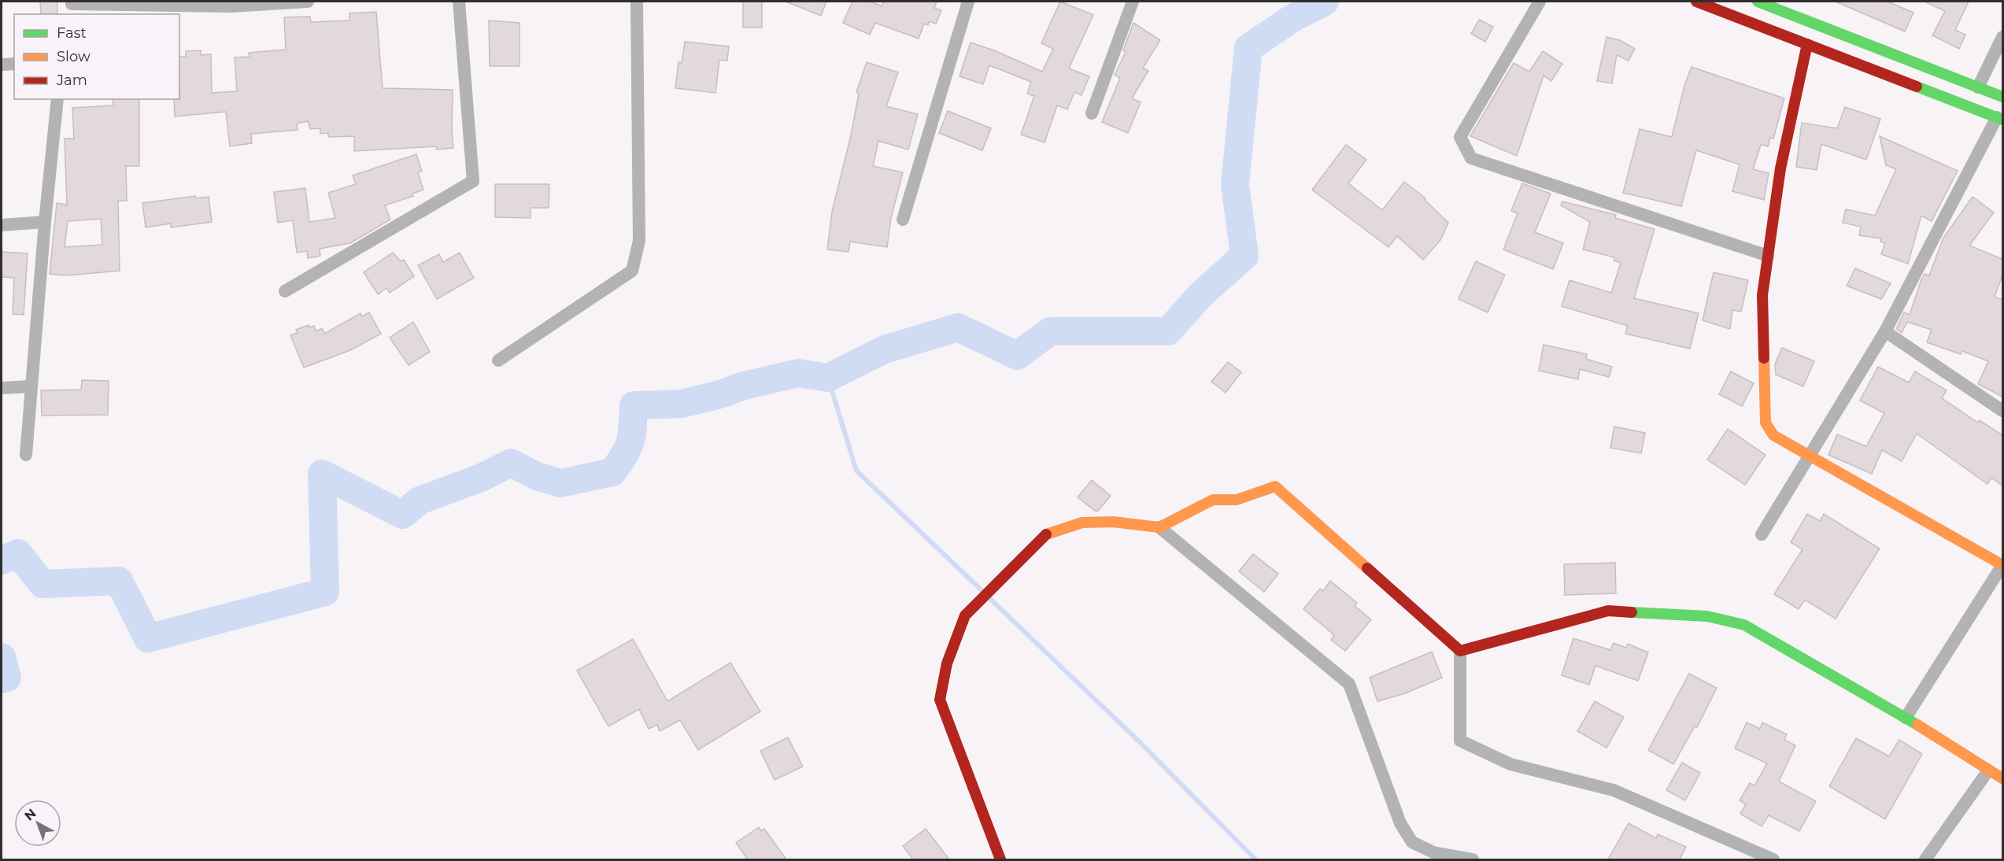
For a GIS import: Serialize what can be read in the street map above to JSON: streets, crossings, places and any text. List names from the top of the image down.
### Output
{
  "legend": ["Fast", "Slow", "Jam"],
  "north": "top left"
}
